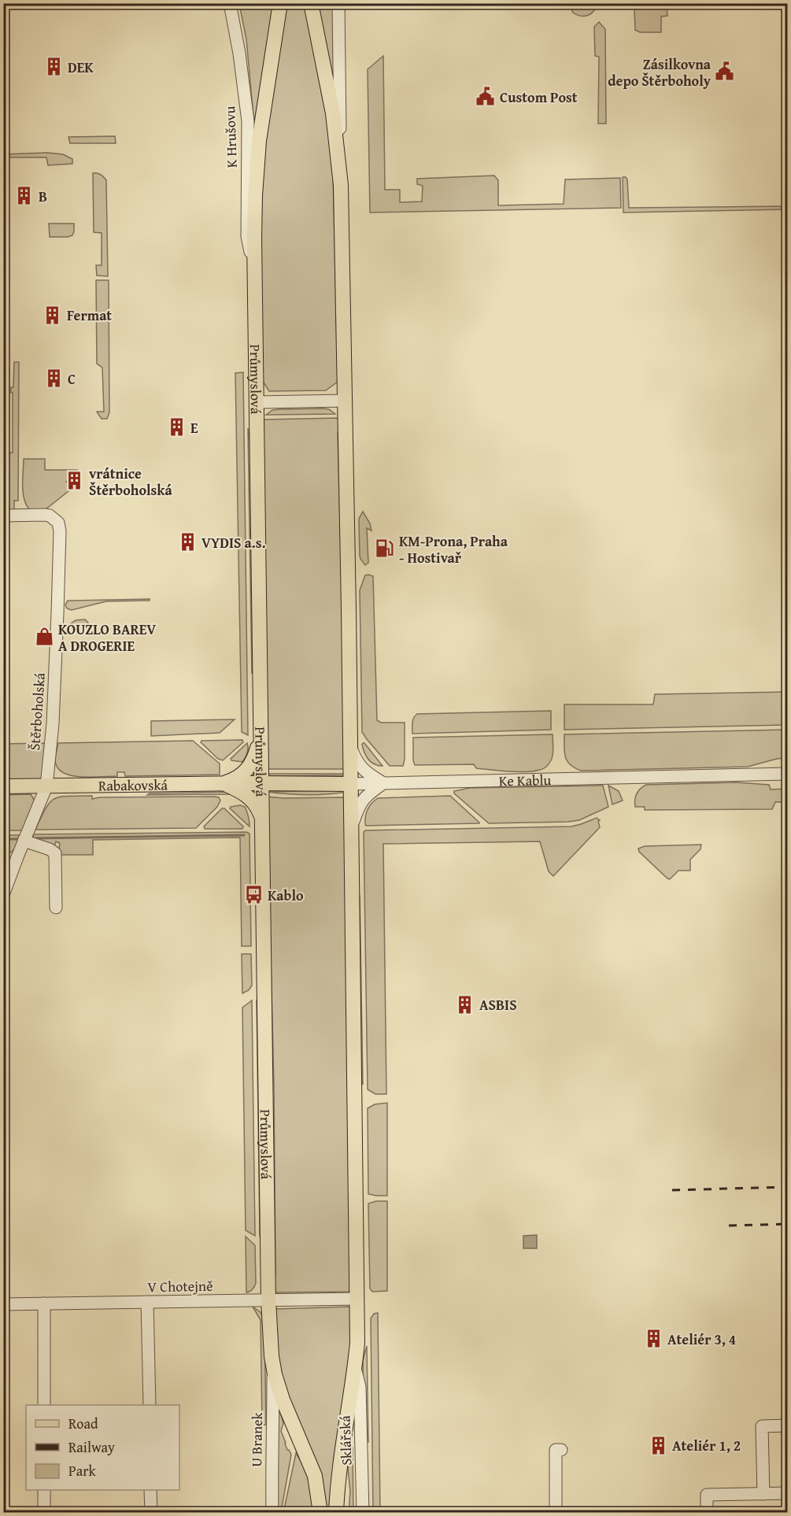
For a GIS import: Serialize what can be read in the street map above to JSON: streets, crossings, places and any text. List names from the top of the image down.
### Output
{
  "streets": {
    "main road": ["Průmyslová", "Ke Kablu", "Rabakovská"],
    "street": [
      "K Hrušovu",
      "Štěrboholská",
      "V Chotejně",
      "U Branek",
      "Sklářská"
    ]
  },
  "crossings": [
    ["K Hrušovu", "Průmyslová"],
    ["Průmyslová", "Ke Kablu"],
    ["Průmyslová", "Rabakovská"],
    ["Průmyslová", "V Chotejně"],
    ["Průmyslová", "U Branek"],
    ["Štěrboholská", "Rabakovská"],
    ["Ke Kablu", "Rabakovská"]
  ],
  "places": {
    "building": [
      "DEK",
      "B",
      "Fermat",
      "C",
      "E",
      "vrátnice Štěrboholská",
      "VYDIS a.s.",
      "ASBIS",
      "Ateliér 3, 4",
      "Ateliér 1, 2"
    ],
    "public building": ["Zásilkovna depo Štěrboholy", "Custom Post"],
    "fuel station": ["KM-Prona, Praha - Hostivař"],
    "shop": ["KOUZLO BAREV A DROGERIE"],
    "bus stop": ["Kablo"]
  },
  "legend": ["Road", "Railway", "Park"]
}
